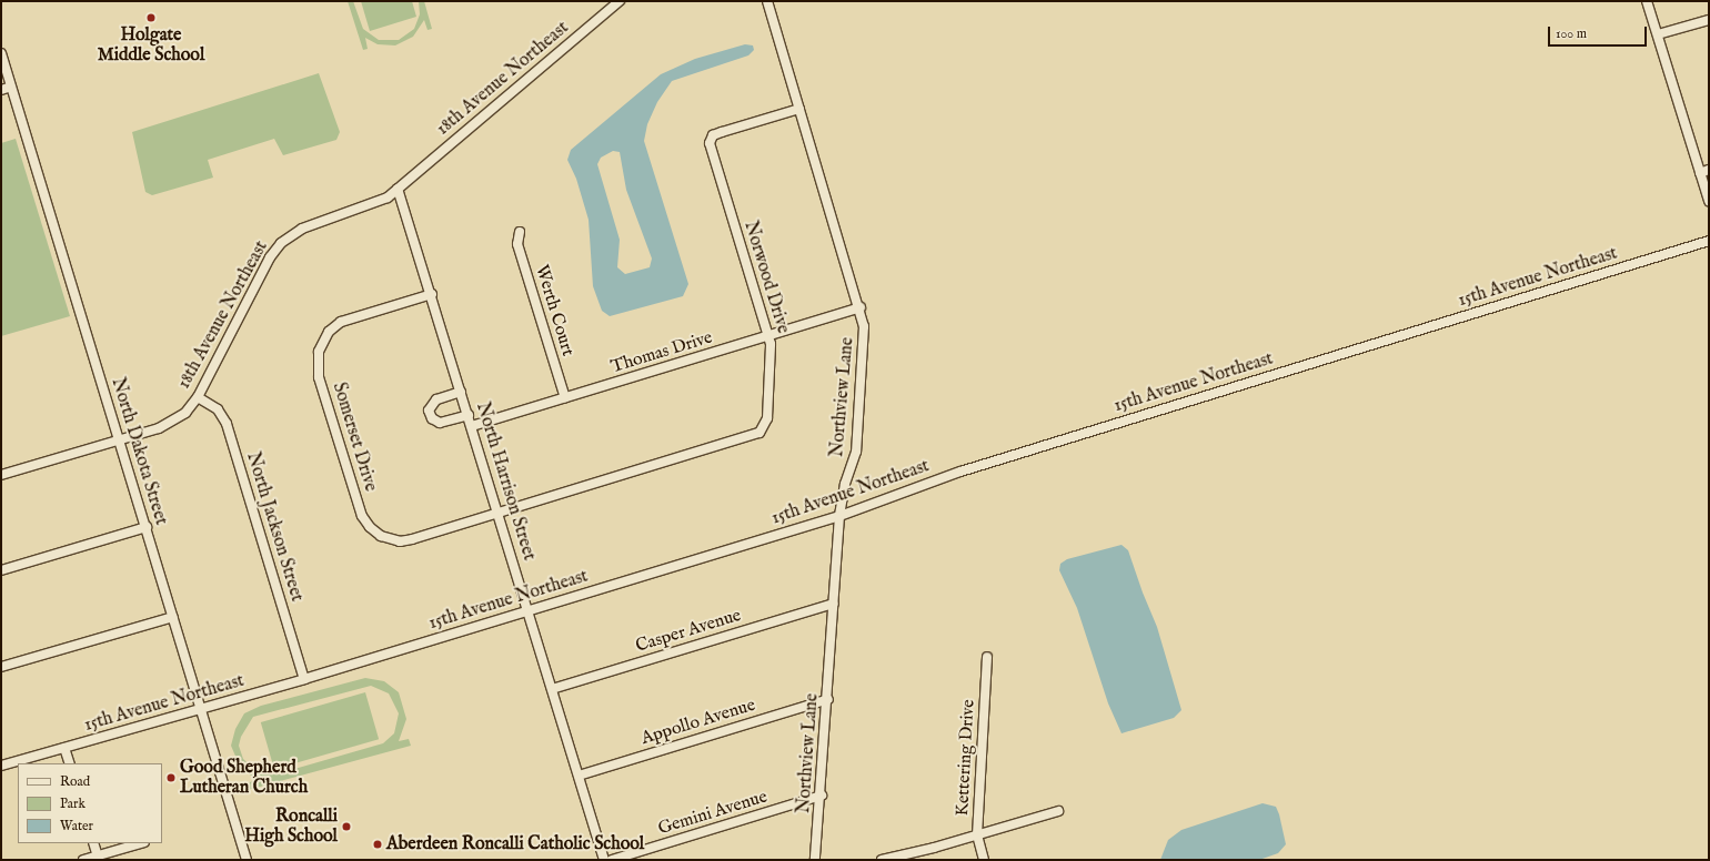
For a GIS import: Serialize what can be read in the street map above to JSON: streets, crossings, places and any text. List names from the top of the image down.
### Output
{
  "streets": {
    "street": [
      "18th Avenue Northeast",
      "Norwood Drive",
      "15th Avenue Northeast",
      "Werth Court",
      "Thomas Drive",
      "Northview Lane",
      "Somerset Drive",
      "North Dakota Street",
      "North Harrison Street",
      "North Jackson Street",
      "Casper Avenue",
      "Appollo Avenue",
      "Kettering Drive",
      "Gemini Avenue"
    ]
  },
  "crossings": [
    ["18th Avenue Northeast", "North Dakota Street"],
    ["18th Avenue Northeast", "North Harrison Street"],
    ["18th Avenue Northeast", "North Jackson Street"],
    ["Norwood Drive", "Thomas Drive"],
    ["Norwood Drive", "Northview Lane"],
    ["Norwood Drive", "Somerset Drive"],
    ["Norwood Drive", "North Harrison Street"],
    ["15th Avenue Northeast", "Northview Lane"],
    ["15th Avenue Northeast", "North Dakota Street"],
    ["15th Avenue Northeast", "North Harrison Street"],
    ["15th Avenue Northeast", "North Jackson Street"],
    ["Werth Court", "Thomas Drive"],
    ["Thomas Drive", "Northview Lane"],
    ["Thomas Drive", "North Harrison Street"],
    ["Northview Lane", "Casper Avenue"],
    ["Northview Lane", "Appollo Avenue"],
    ["Northview Lane", "Gemini Avenue"],
    ["Somerset Drive", "North Harrison Street"],
    ["North Harrison Street", "Casper Avenue"],
    ["North Harrison Street", "Appollo Avenue"]
  ],
  "places": [
    "Holgate Middle School",
    "Good Shepherd Lutheran Church",
    "Roncalli High School",
    "Aberdeen Roncalli Catholic School"
  ],
  "legend": ["Road", "Park", "Water"],
  "scale_bar": "100 m"
}
